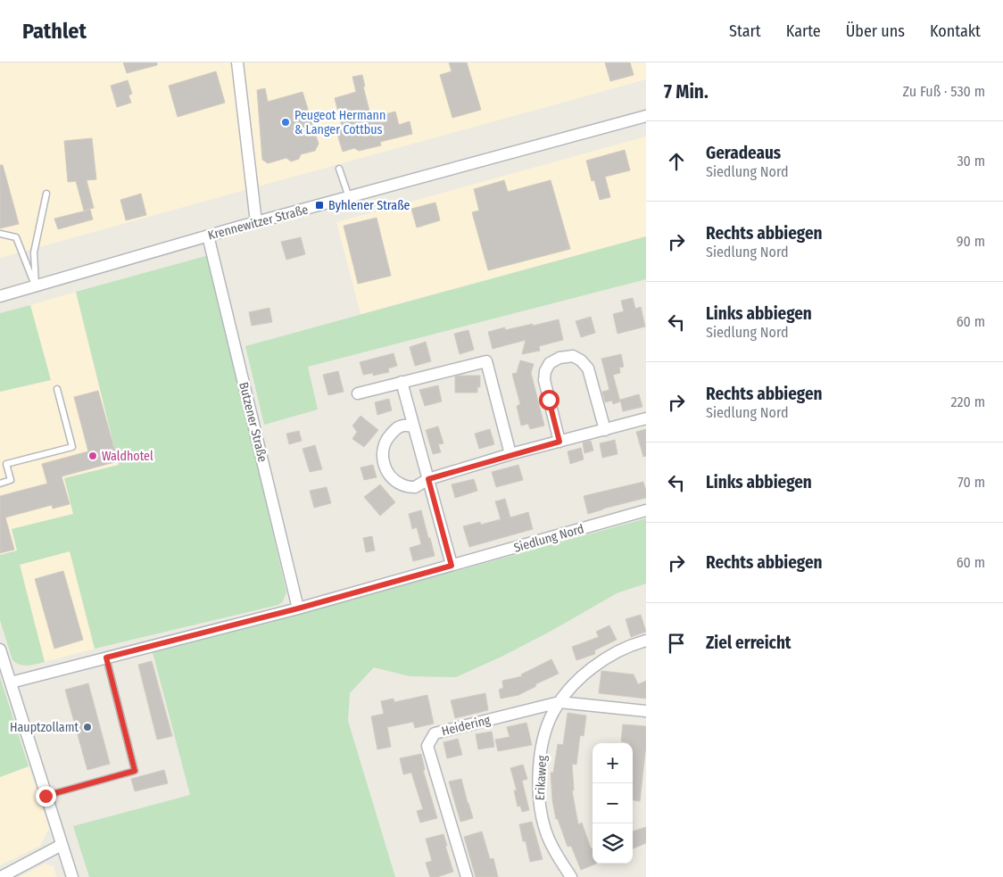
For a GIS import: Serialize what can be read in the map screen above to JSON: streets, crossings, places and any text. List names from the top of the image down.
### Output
{
  "streets": {
    "street": [
      "Krennewitzer Straße",
      "Butzener Straße",
      "Siedlung Nord",
      "Heidering",
      "Erikaweg"
    ]
  },
  "crossings": [
    ["Krennewitzer Straße", "Butzener Straße"],
    ["Butzener Straße", "Siedlung Nord"],
    ["Heidering", "Erikaweg"]
  ],
  "places": {
    "other": ["Peugeot Hermann & Langer Cottbus", "Waldhotel", "Hauptzollamt"],
    "transit": ["Byhlener Straße"]
  },
  "page": {
    "header": "Pathlet",
    "nav": [
      "Start",
      "Karte",
      "Über uns",
      "Kontakt"
    ],
    "heading": ["7 Min.", "Zu Fuß · 530 m"],
    "list": [
      ["Geradeaus", "Siedlung Nord", "30 m"],
      ["Rechts abbiegen", "Siedlung Nord", "90 m"],
      ["Links abbiegen", "Siedlung Nord", "60 m"],
      ["Rechts abbiegen", "Siedlung Nord", "220 m"],
      ["Links abbiegen", "70 m"],
      ["Rechts abbiegen", "60 m"],
      "Ziel erreicht"
    ],
    "map_buttons": ["+", "−"]
  }
}
